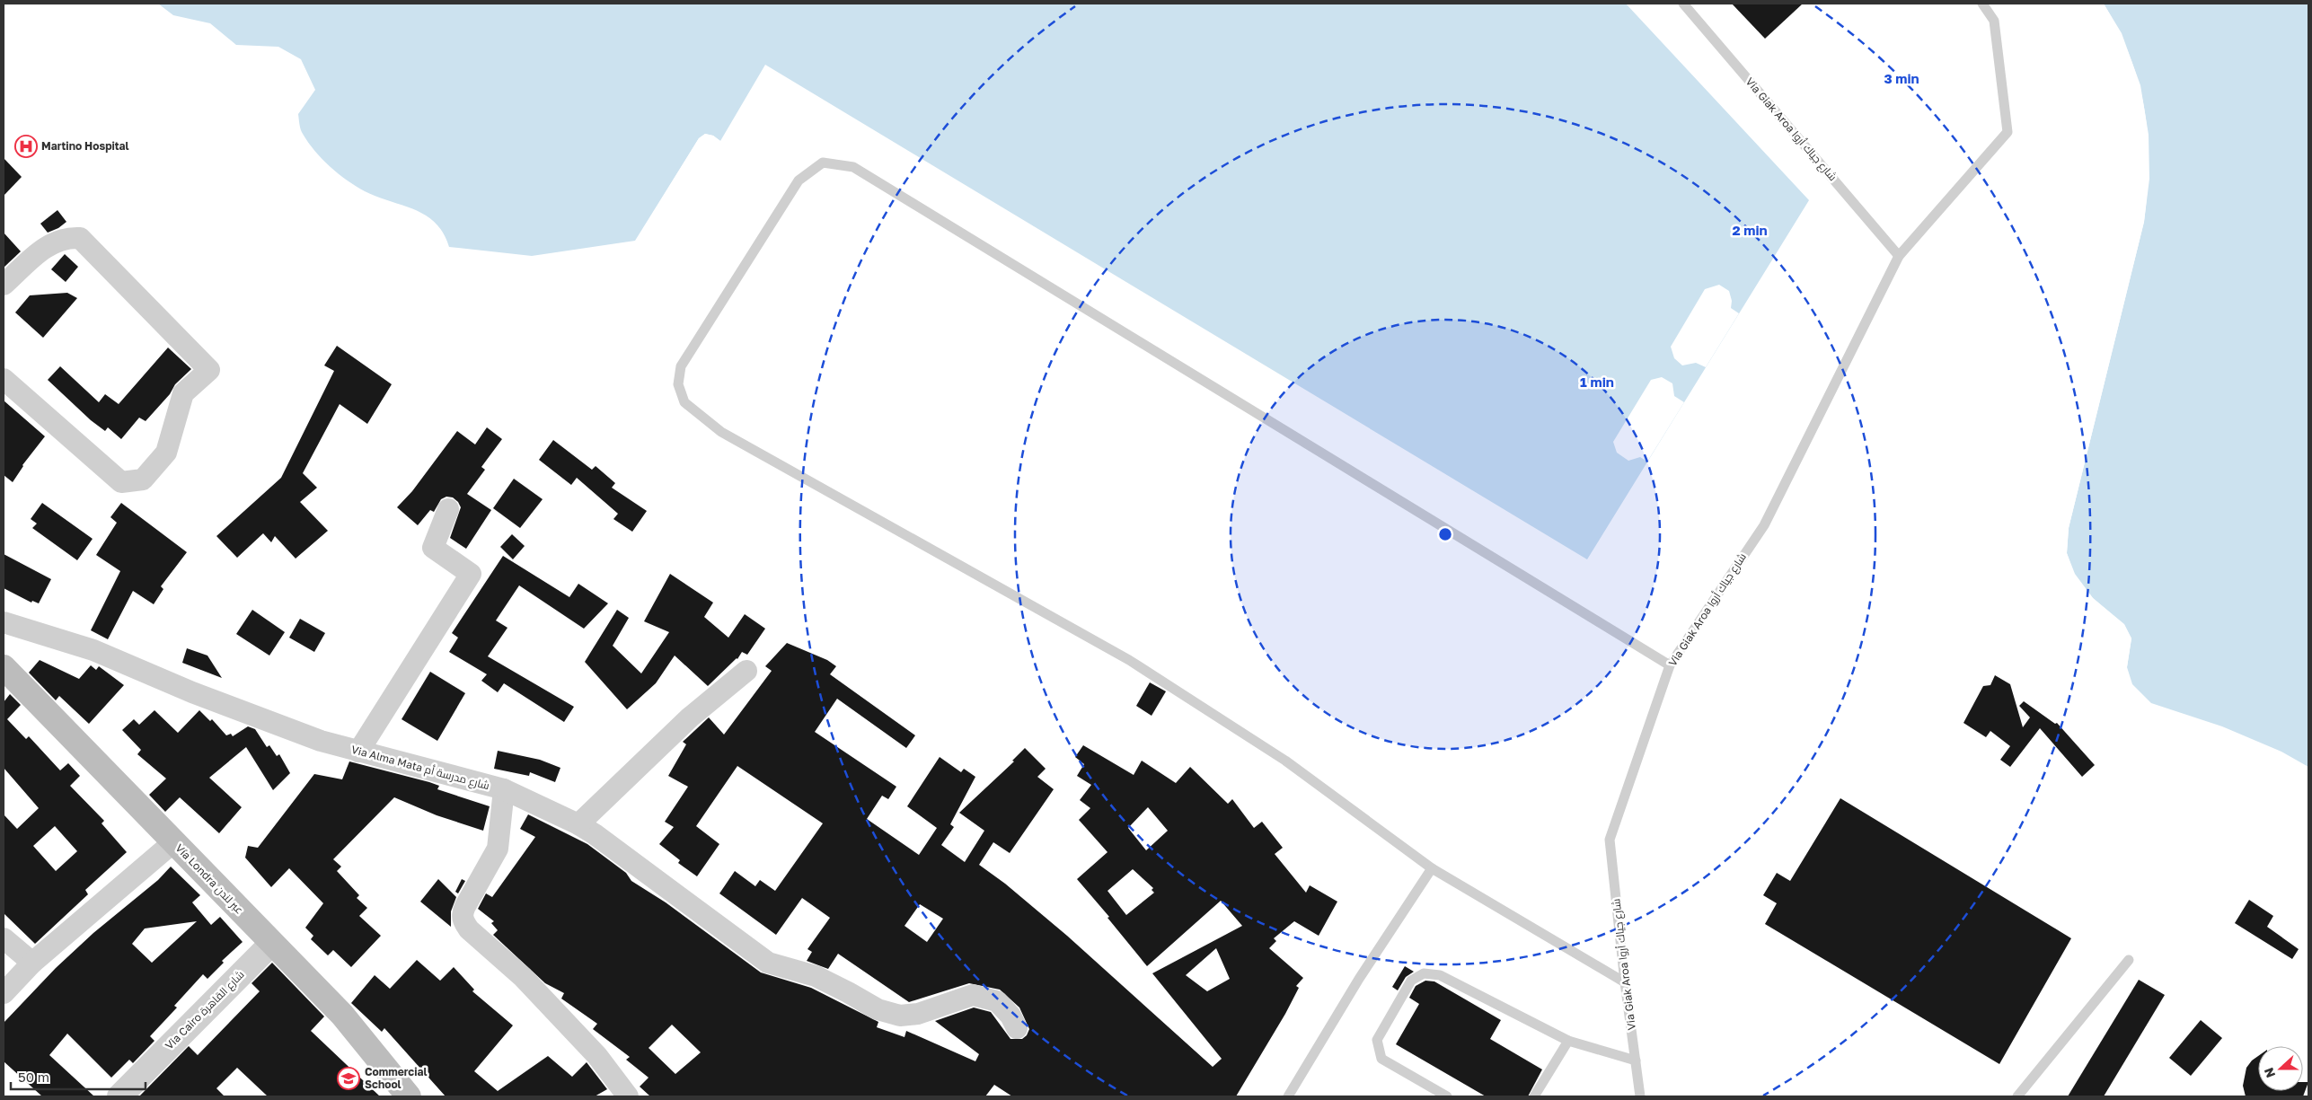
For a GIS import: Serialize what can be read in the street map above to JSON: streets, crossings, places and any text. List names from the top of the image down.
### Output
{
  "streets": {
    "main road": ["Vía Londra عبر لندن"],
    "street": ["Via Alma Mata شارع مدرسة أم", "Via Cairo شارع القاهرة"],
    "lane": ["Via Giak Aroa شارع جياك أروا"]
  },
  "crossings": [
    ["Vía Londra عبر لندن", "Via Cairo شارع القاهرة"]
  ],
  "places": {
    "hospital": ["Martino Hospital"],
    "school or university": ["Commercial School"]
  },
  "scale_bar": "50 m",
  "north": "left",
  "rings": ["3 min", "2 min", "1 min"]
}
